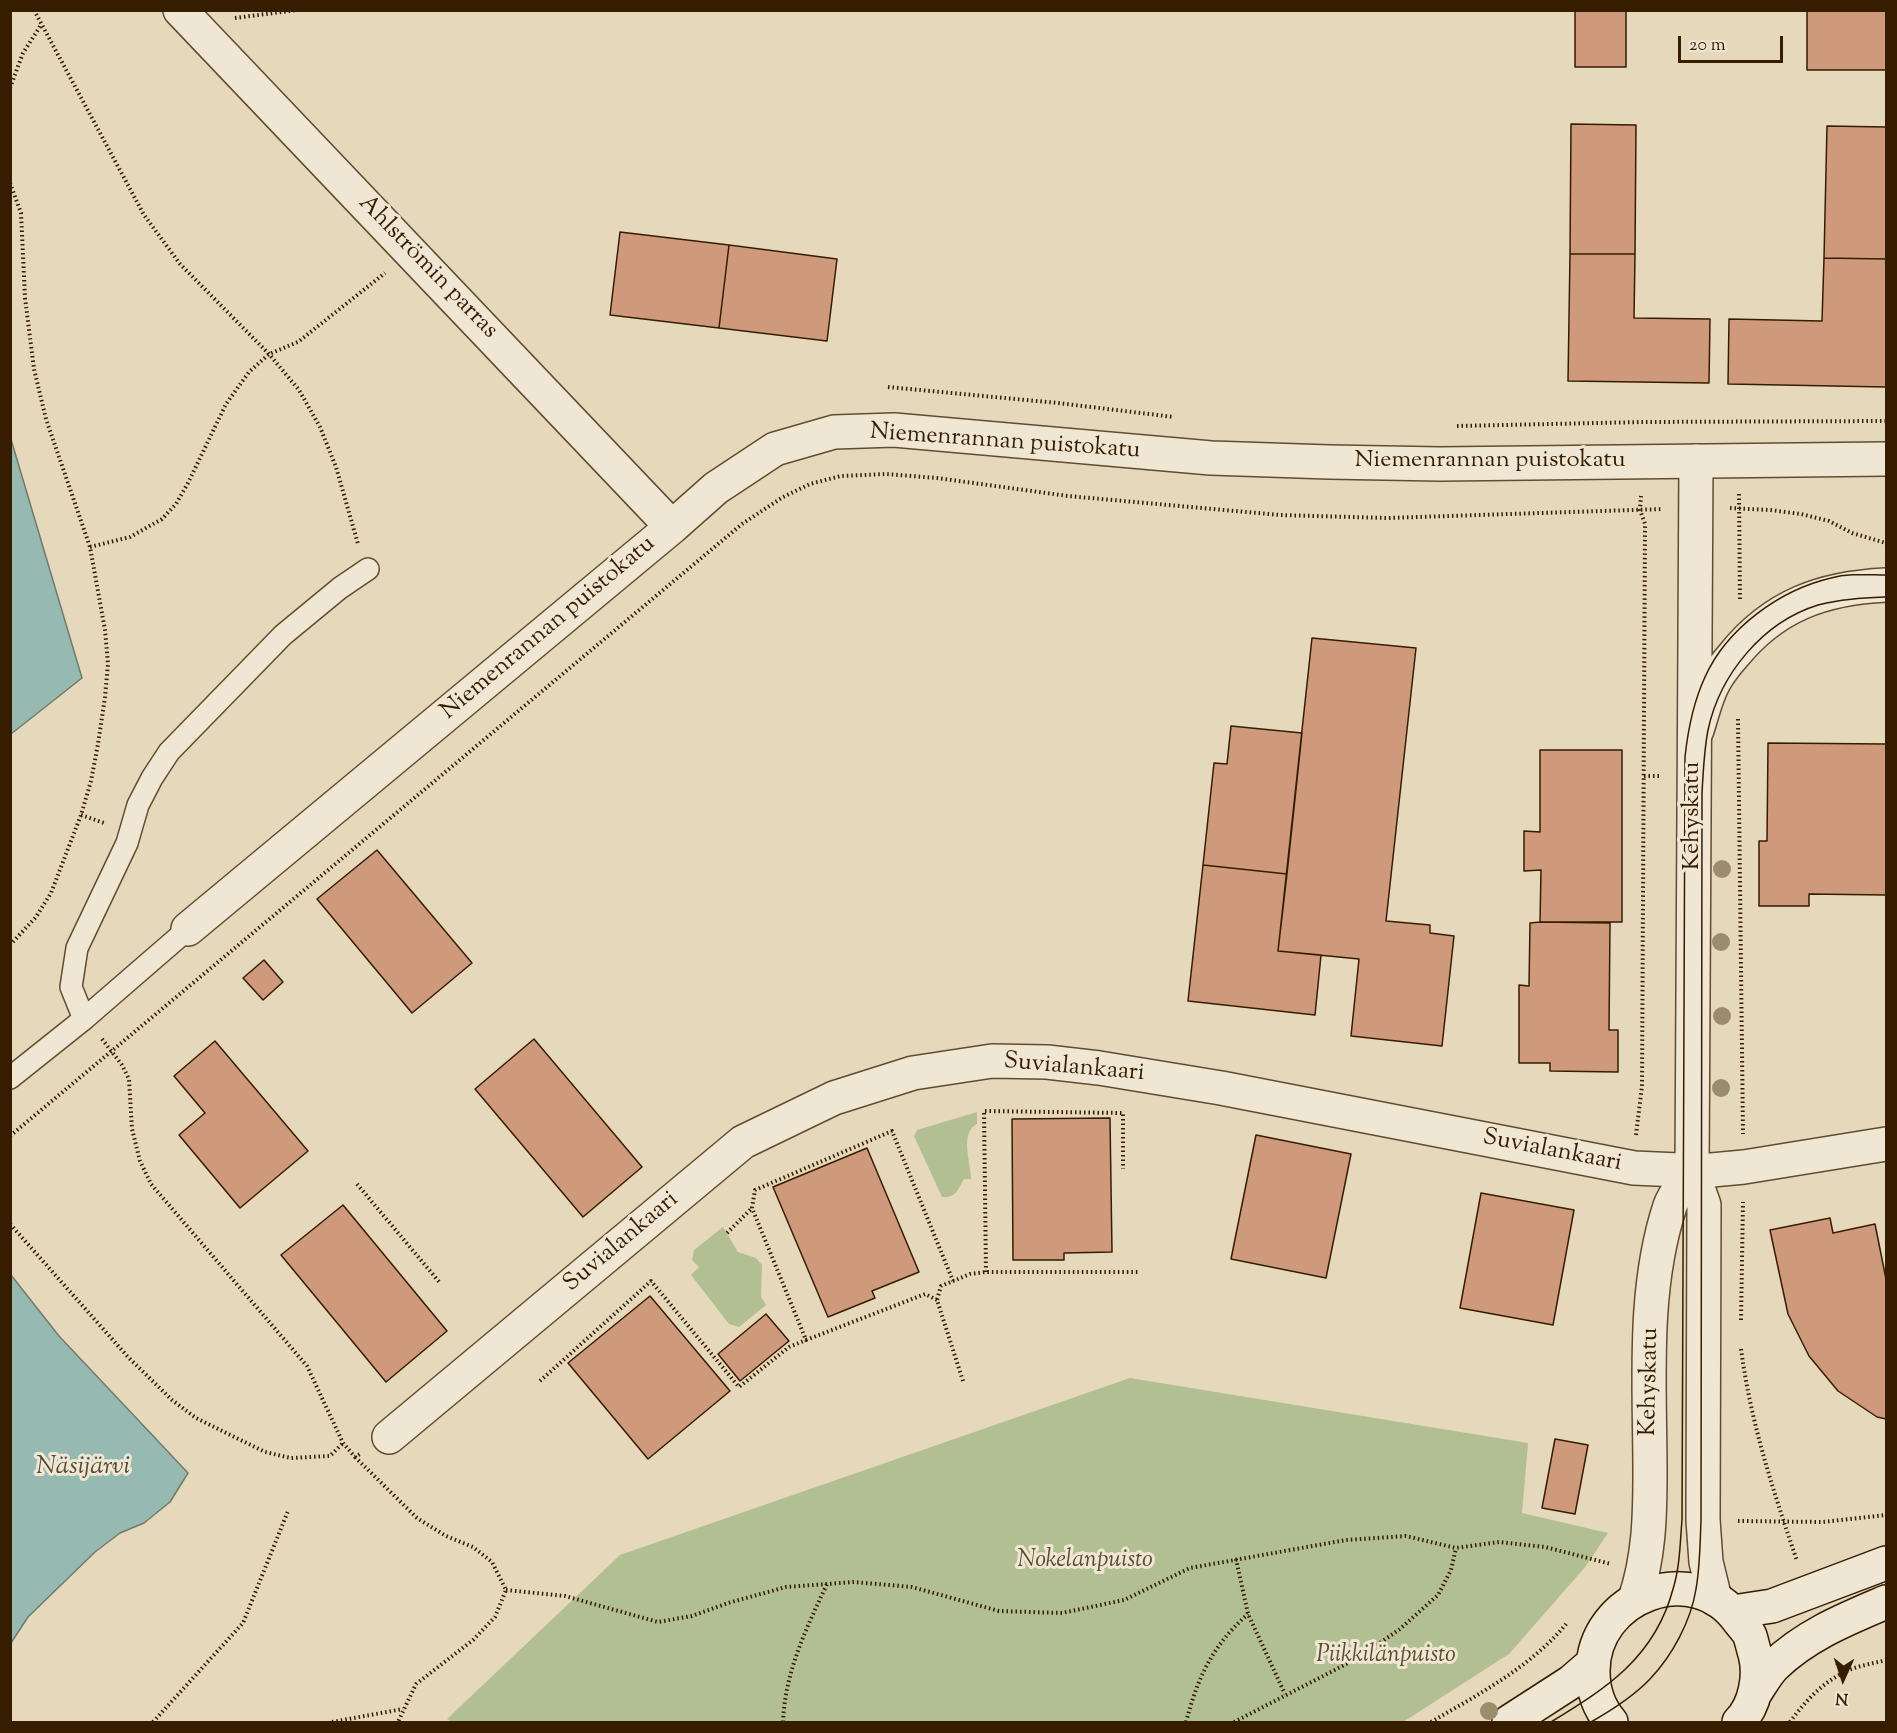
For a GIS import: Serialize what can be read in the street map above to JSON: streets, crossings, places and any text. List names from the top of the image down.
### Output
{
  "streets": {
    "street": [
      "Ahlströmin parras",
      "Niemenrannan puistokatu",
      "Kehyskatu",
      "Suvialankaari"
    ]
  },
  "crossings": [
    ["Ahlströmin parras", "Niemenrannan puistokatu"],
    ["Niemenrannan puistokatu", "Kehyskatu"],
    ["Kehyskatu", "Suvialankaari"]
  ],
  "water": ["Näsijärvi"],
  "parks": ["Nokelanpuisto", "Piikkilänpuisto"],
  "scale_bar": "20 m",
  "north": "bottom"
}
